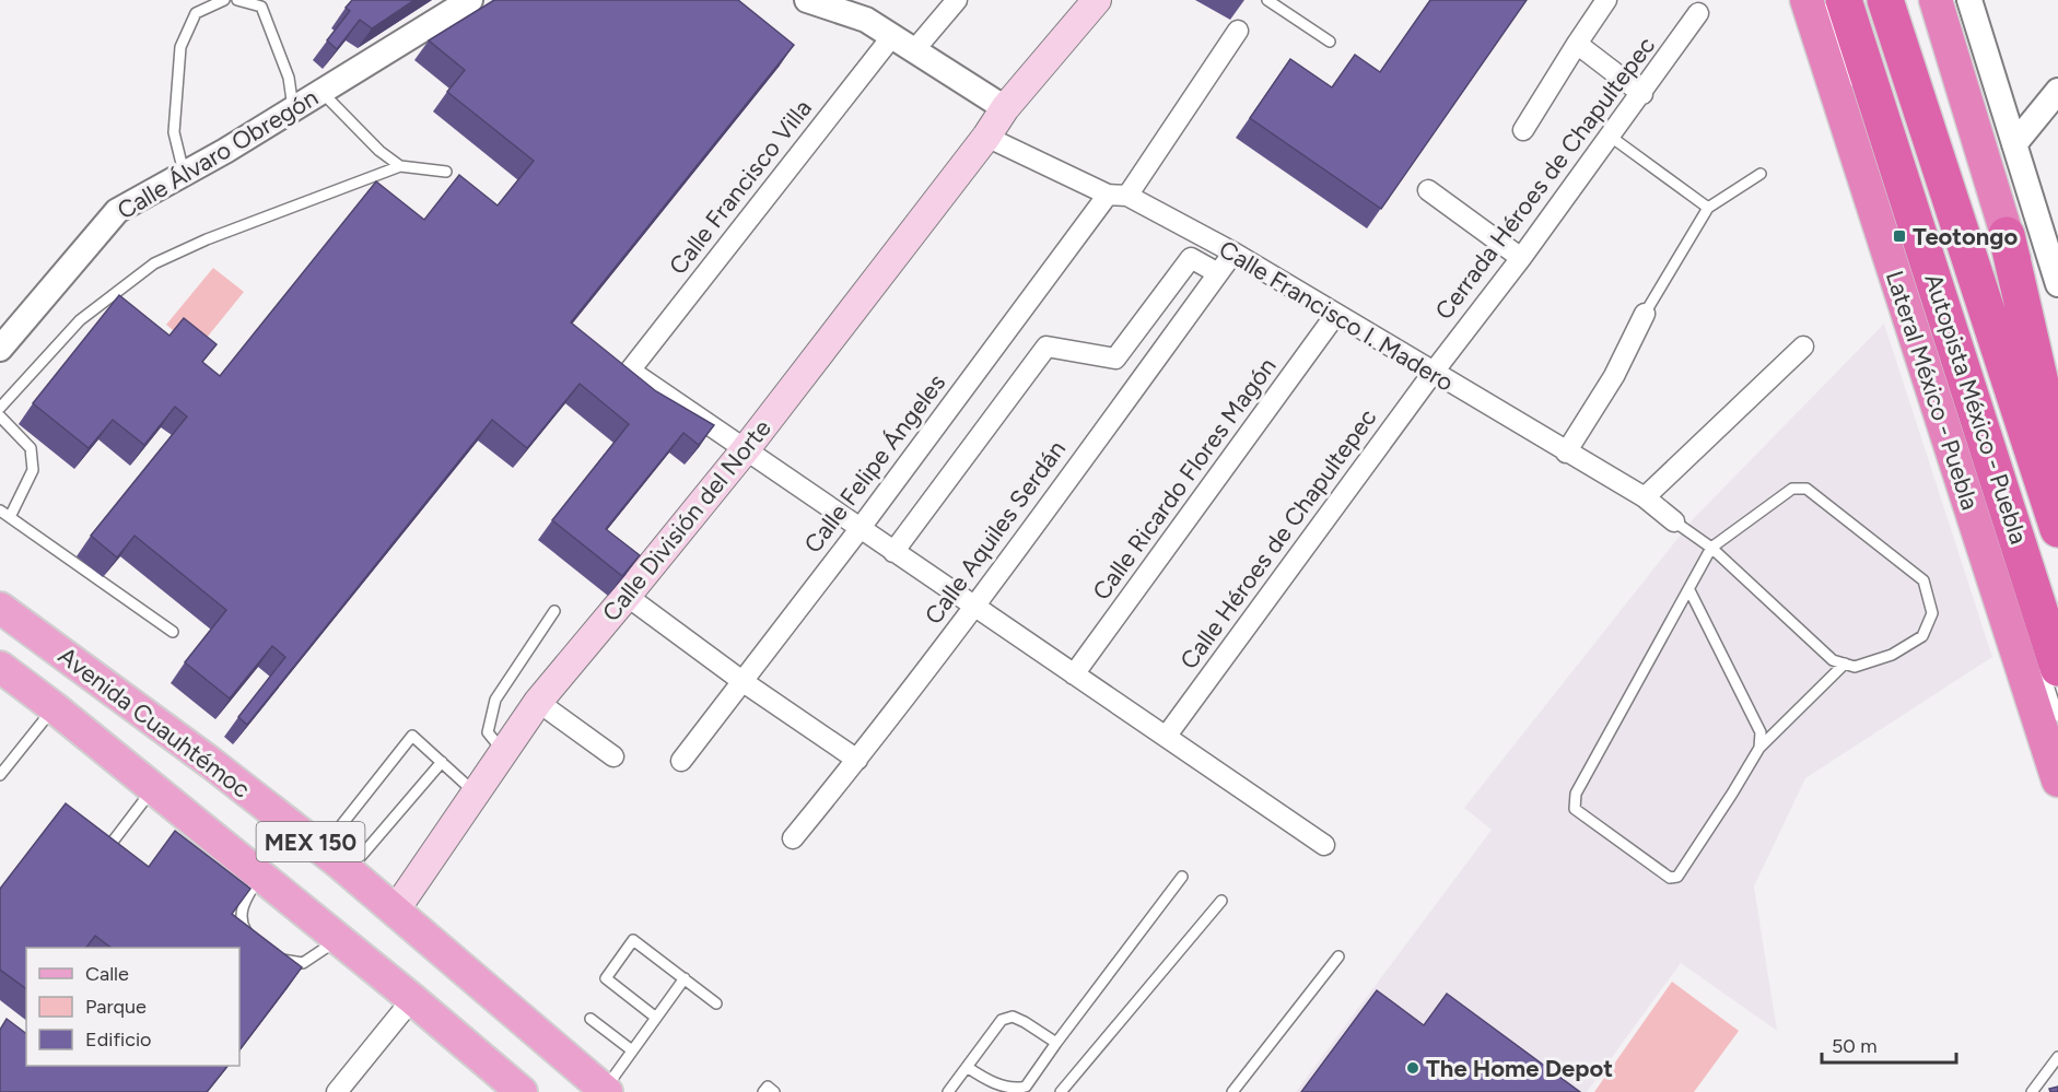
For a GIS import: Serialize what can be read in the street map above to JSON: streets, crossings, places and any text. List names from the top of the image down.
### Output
{
  "streets": {
    "highway": ["Lateral México - Puebla", "Autopista México - Puebla"],
    "main road": ["Calle División del Norte", "Avenida Cuauhtémoc", "MEX 150"],
    "street": [
      "Calle Álvaro Obregón",
      "Cerrada Héroes de Chapultepec",
      "Calle Francisco Villa",
      "Calle Francisco I. Madero",
      "Calle Felipe Ángeles",
      "Calle Ricardo Flores Magón",
      "Calle Aquiles Serdán",
      "Calle Héroes de Chapultepec"
    ]
  },
  "crossings": [
    ["Cerrada Héroes de Chapultepec", "Calle Francisco I. Madero"],
    ["Cerrada Héroes de Chapultepec", "Calle Héroes de Chapultepec"],
    ["Calle Francisco Villa", "Calle División del Norte"],
    ["Calle Francisco I. Madero", "Calle Felipe Ángeles"],
    ["Calle Francisco I. Madero", "Calle Ricardo Flores Magón"],
    ["Calle Francisco I. Madero", "Calle División del Norte"],
    ["Calle Francisco I. Madero", "Calle Aquiles Serdán"],
    ["Calle Francisco I. Madero", "Calle Héroes de Chapultepec"],
    ["Calle División del Norte", "Avenida Cuauhtémoc"]
  ],
  "places": {
    "transit": ["Teotongo"],
    "other": ["The Home Depot"]
  },
  "legend": ["Calle", "Parque", "Edificio"],
  "scale_bar": "50 m"
}
